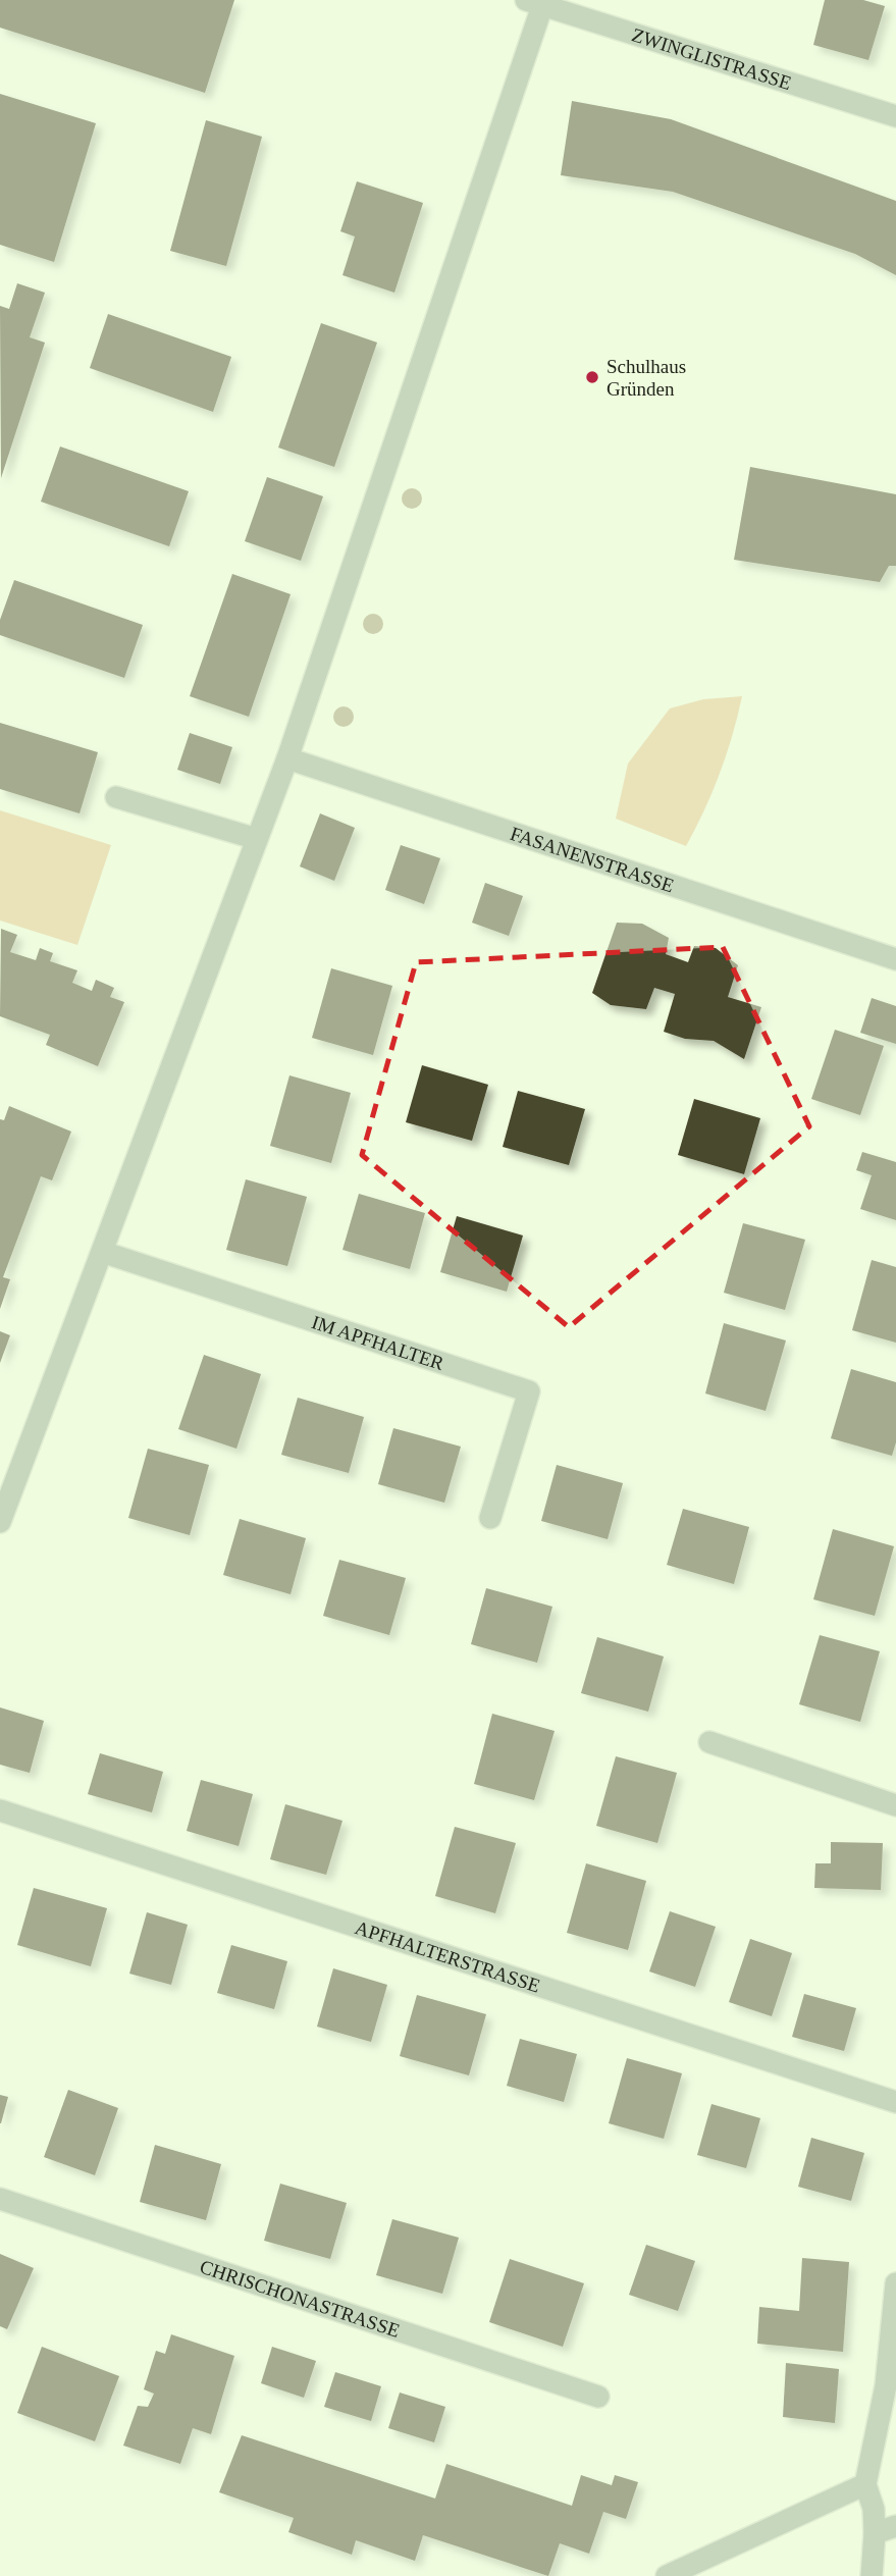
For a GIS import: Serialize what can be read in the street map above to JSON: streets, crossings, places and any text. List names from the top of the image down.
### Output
{
  "streets": {
    "street": [
      "ZWINGLISTRASSE",
      "FASANENSTRASSE",
      "IM APFHALTER",
      "APFHALTERSTRASSE",
      "CHRISCHONASTRASSE"
    ]
  },
  "places": ["Schulhaus Gründen"]
}
